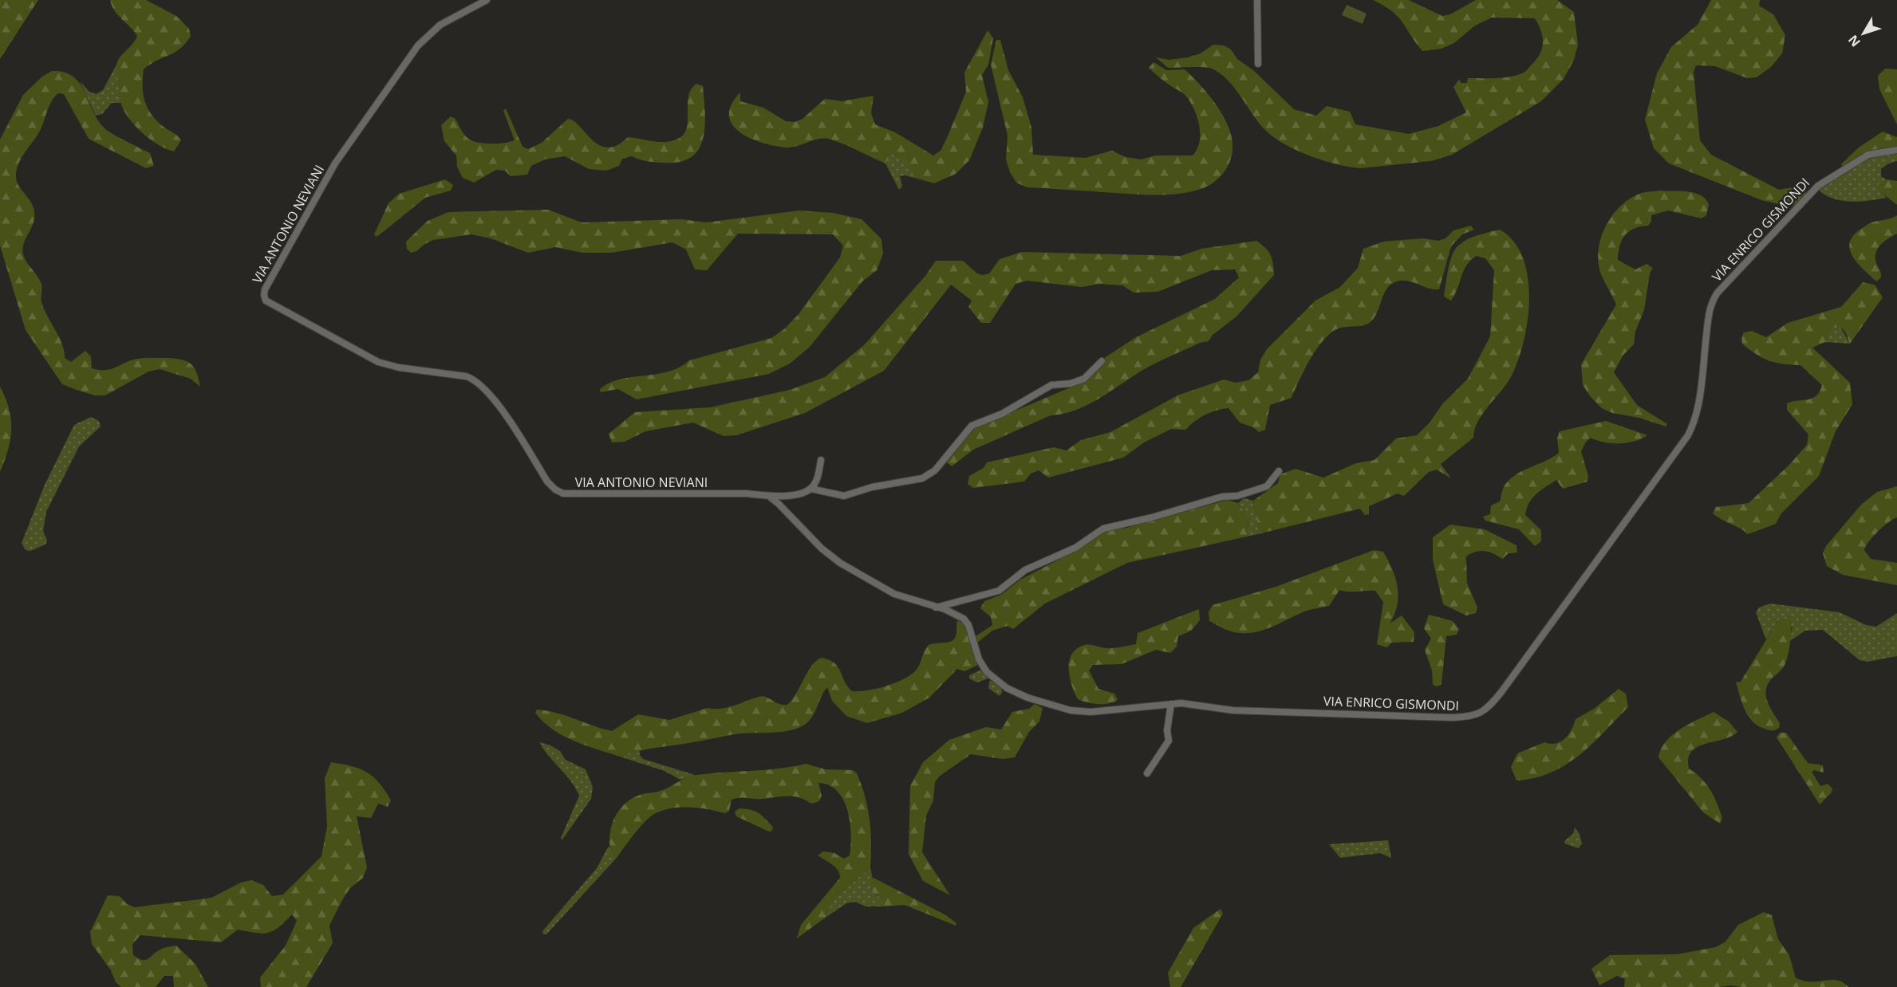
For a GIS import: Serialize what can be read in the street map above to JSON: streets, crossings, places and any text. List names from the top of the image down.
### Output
{
  "streets": {
    "street": ["VIA ANTONIO NEVIANI", "VIA ENRICO GISMONDI"]
  },
  "crossings": [
    ["VIA ANTONIO NEVIANI", "VIA ENRICO GISMONDI"]
  ],
  "north": "bottom left"
}
